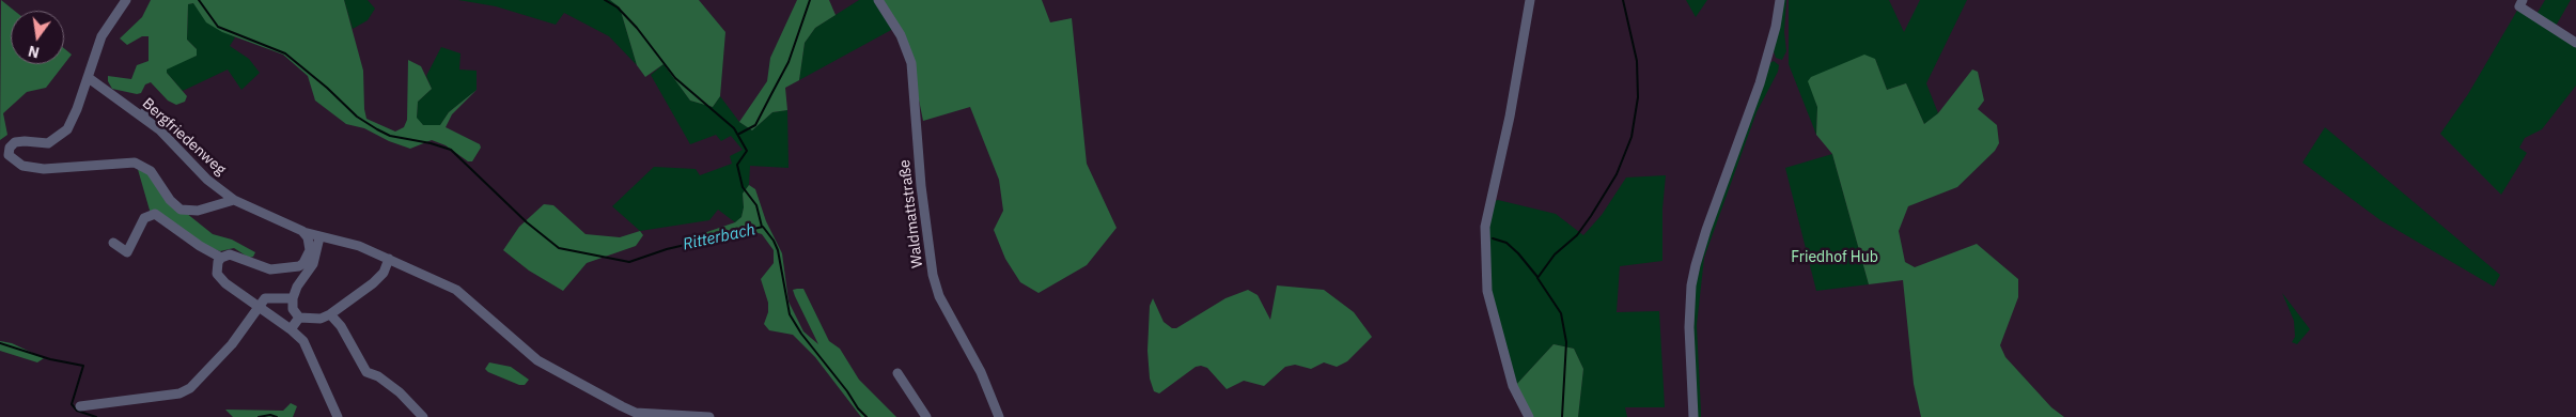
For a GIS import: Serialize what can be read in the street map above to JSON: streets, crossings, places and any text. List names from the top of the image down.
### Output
{
  "streets": {
    "street": ["Bergfriedenweg", "Waldmattstraße"]
  },
  "water": ["Ritterbach"],
  "parks": ["Friedhof Hub"],
  "north": "bottom"
}
